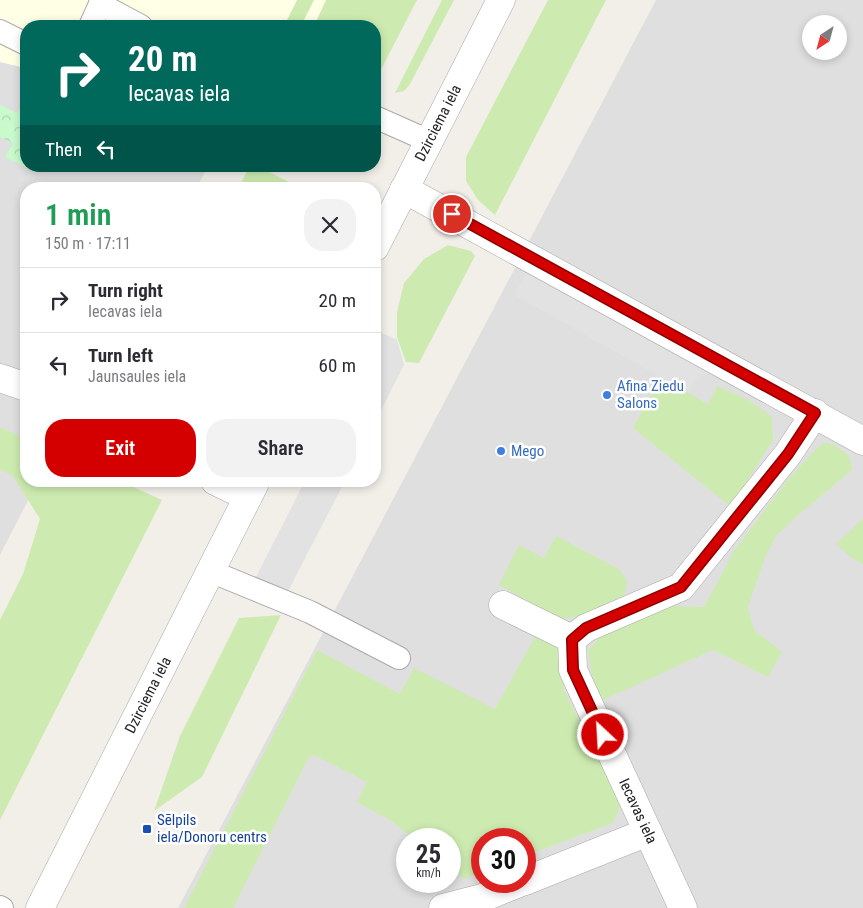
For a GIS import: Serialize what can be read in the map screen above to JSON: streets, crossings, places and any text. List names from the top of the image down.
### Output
{
  "streets": {
    "street": ["Dzirciema iela", "Iecavas iela"]
  },
  "places": {
    "other": ["Afina Ziedu Salons", "Mego"],
    "transit": ["Sēlpils iela/Donoru centrs"]
  },
  "north": "bottom left",
  "page": {
    "turn": ["20 m", "Iecavas iela"],
    "then": "Then",
    "heading": ["1 min", "150 m · 17:11"],
    "list": [
      {
        "name": "Turn right",
        "note": "Iecavas iela",
        "value": "20 m"
      },
      {
        "name": "Turn left",
        "note": "Jaunsaules iela",
        "value": "60 m"
      }
    ],
    "buttons": ["Exit", "Share"],
    "speed": "25 km/h",
    "limit": "30"
  }
}
